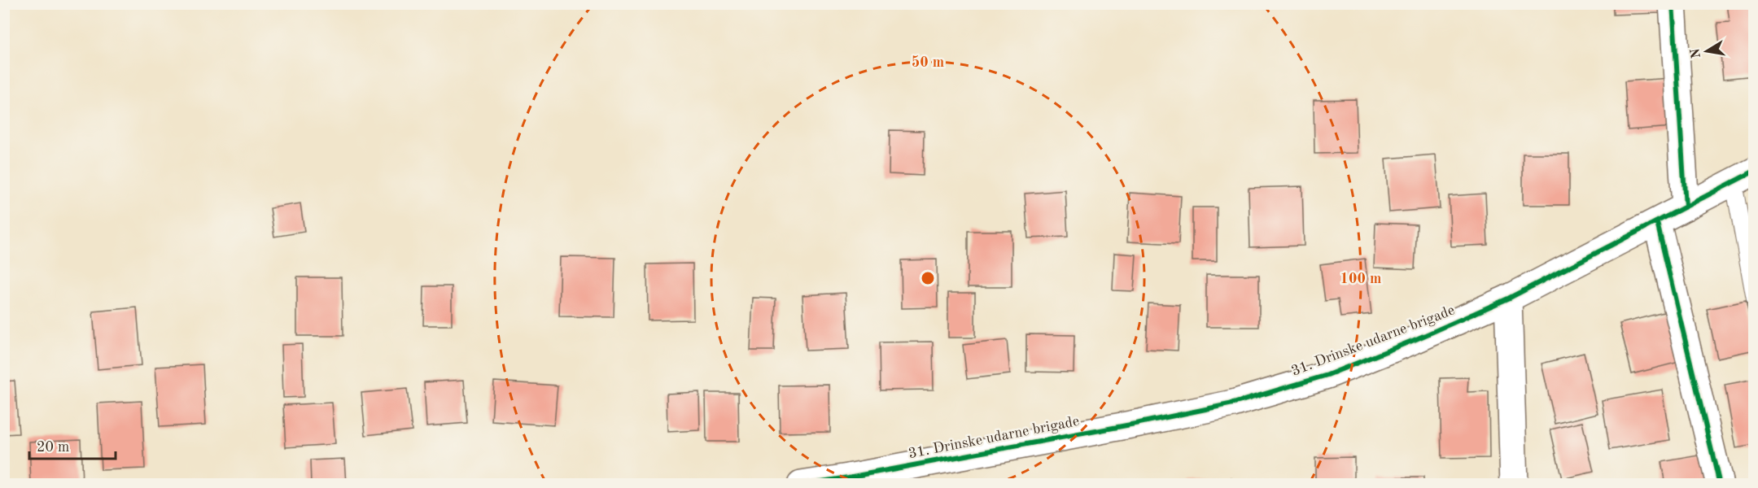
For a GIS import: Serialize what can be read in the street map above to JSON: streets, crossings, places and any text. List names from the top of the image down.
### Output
{
  "streets": {
    "main road": ["31. Drinske udarne brigade"]
  },
  "scale_bar": "20 m",
  "north": "left",
  "rings": ["50 m", "100 m"]
}
